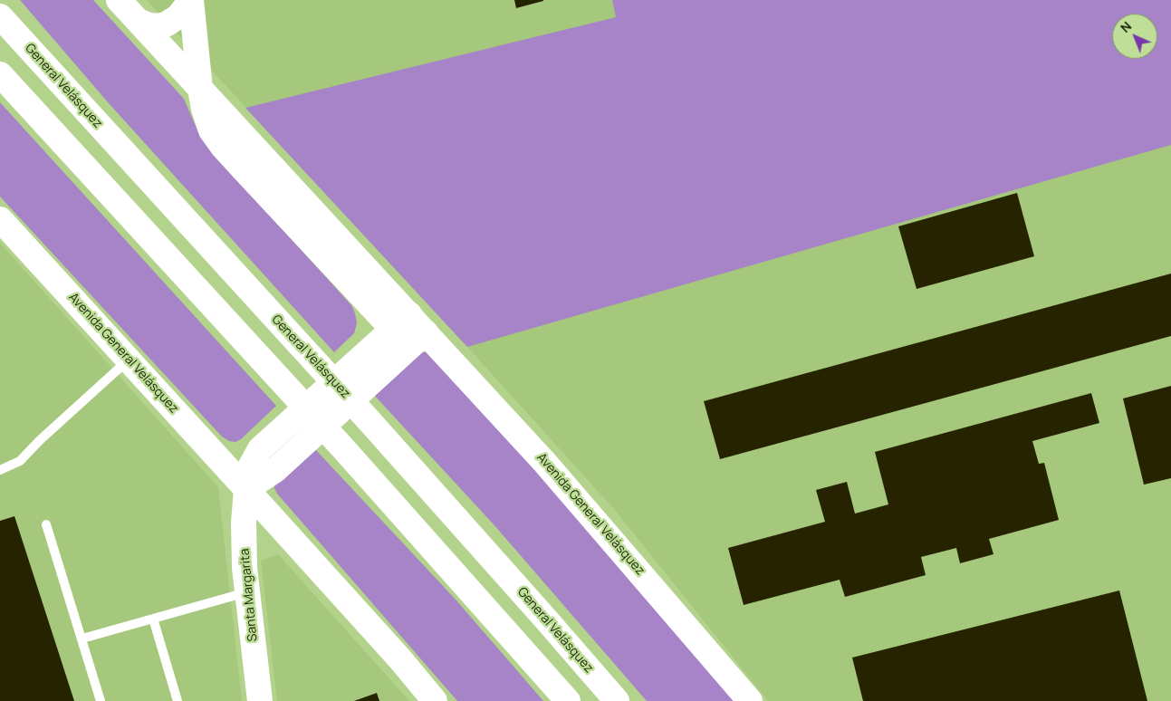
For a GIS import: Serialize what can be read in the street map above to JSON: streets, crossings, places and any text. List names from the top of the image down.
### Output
{
  "streets": {
    "main road": ["General Velásquez", "Avenida General Velásquez", "Santa Margarita"]
  },
  "crossings": [
    ["Avenida General Velásquez", "Santa Margarita"]
  ],
  "north": "top left"
}
